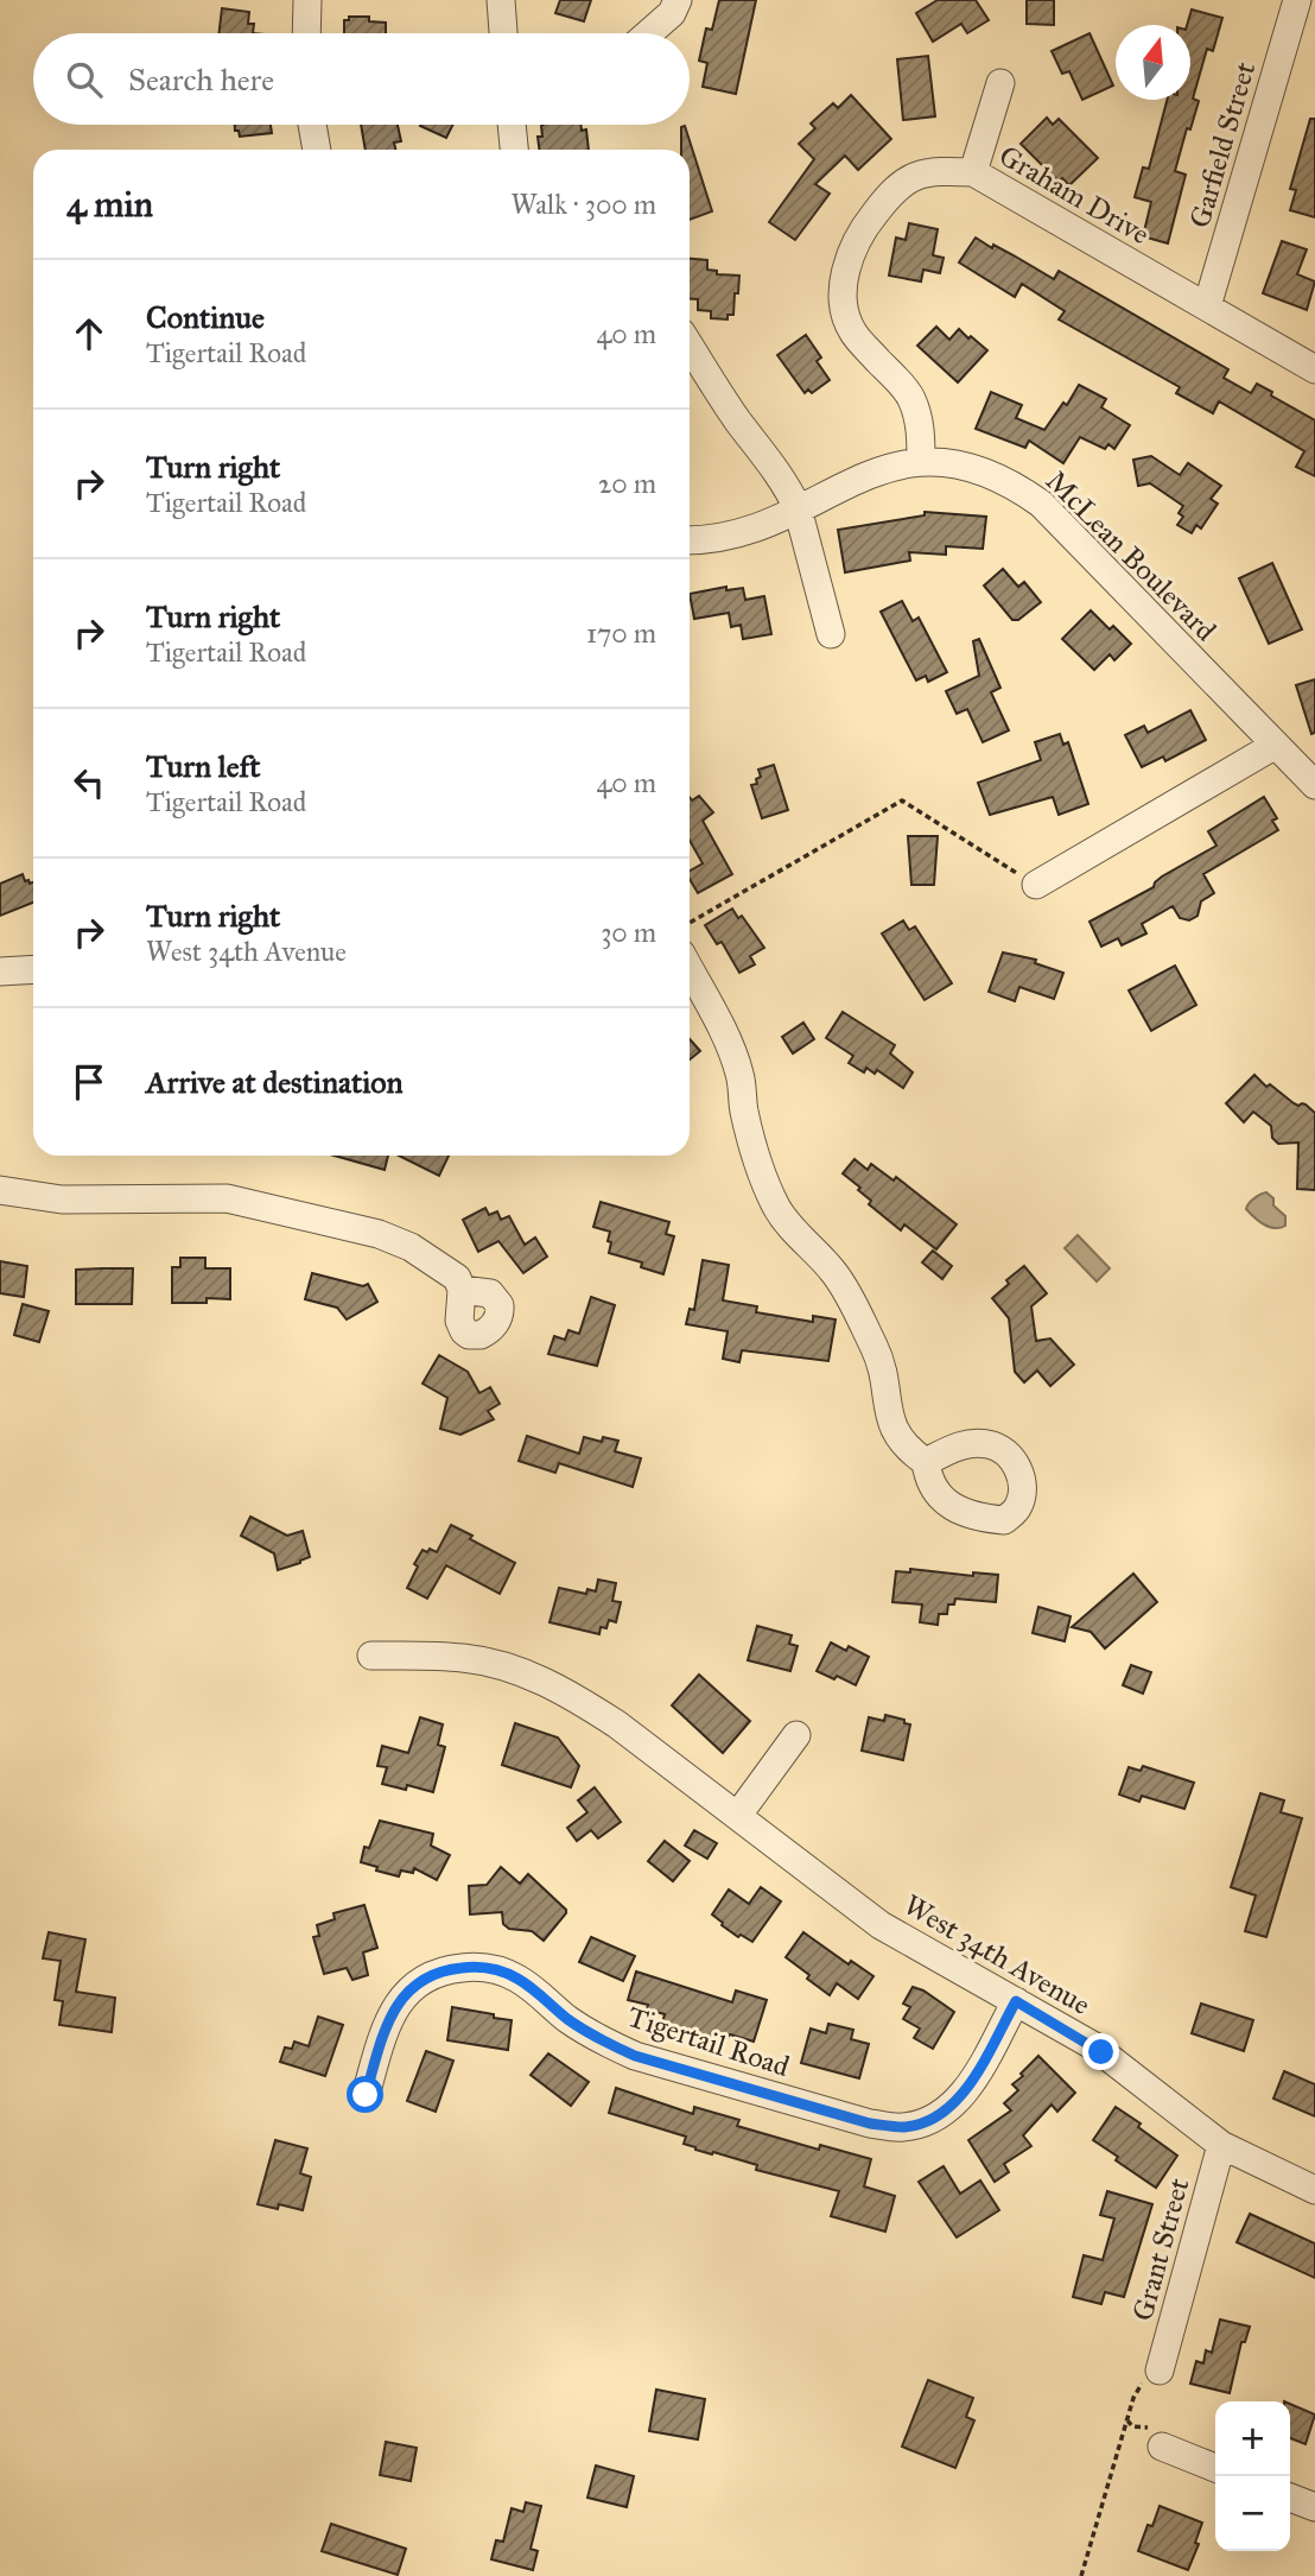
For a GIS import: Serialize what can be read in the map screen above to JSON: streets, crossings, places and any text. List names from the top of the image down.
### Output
{
  "streets": {
    "street": [
      "Garfield Street",
      "Graham Drive",
      "McLean Boulevard",
      "West 34th Avenue",
      "Tigertail Road",
      "Grant Street"
    ]
  },
  "crossings": [
    ["Garfield Street", "Graham Drive"],
    ["Graham Drive", "McLean Boulevard"],
    ["West 34th Avenue", "Tigertail Road"],
    ["West 34th Avenue", "Grant Street"]
  ],
  "north": "top",
  "page": {
    "search": "Search here",
    "heading": ["4 min", "Walk · 300 m"],
    "list": [
      ["Continue", "Tigertail Road", "40 m"],
      ["Turn right", "Tigertail Road", "20 m"],
      ["Turn right", "Tigertail Road", "170 m"],
      ["Turn left", "Tigertail Road", "40 m"],
      ["Turn right", "West 34th Avenue", "30 m"],
      "Arrive at destination"
    ],
    "map_buttons": ["+", "−"]
  }
}
